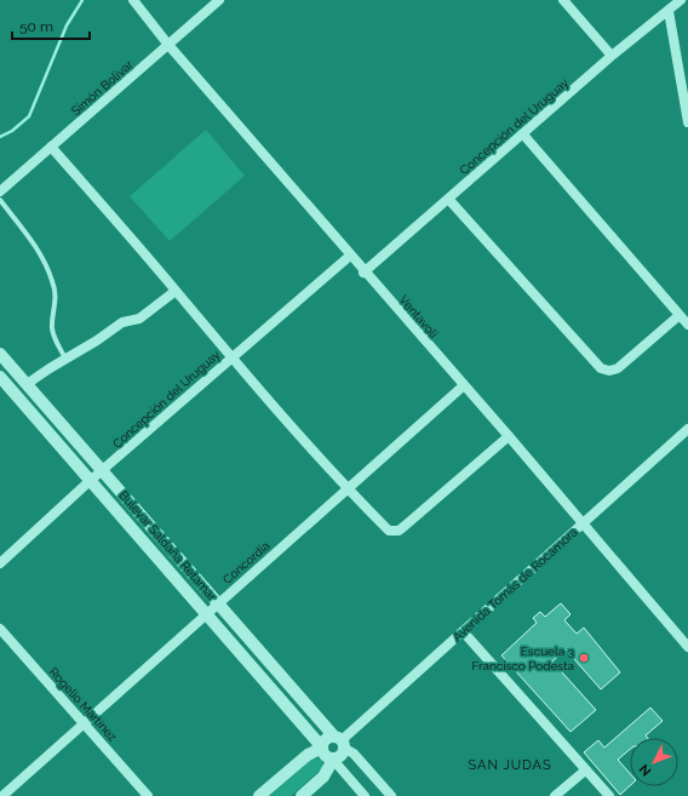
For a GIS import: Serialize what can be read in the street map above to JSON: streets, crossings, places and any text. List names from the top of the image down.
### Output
{
  "streets": {
    "street": [
      "Simón Bolívar",
      "Concepción del Uruguay",
      "Ventavoli",
      "Bulevar Saldaña Retamar",
      "Concordia",
      "Avenida Tomás de Rocamora",
      "Rogelio Martínez"
    ]
  },
  "crossings": [
    ["Simón Bolívar", "Ventavoli"],
    ["Concepción del Uruguay", "Ventavoli"],
    ["Concepción del Uruguay", "Bulevar Saldaña Retamar"],
    ["Ventavoli", "Concordia"],
    ["Ventavoli", "Avenida Tomás de Rocamora"],
    ["Bulevar Saldaña Retamar", "Concordia"],
    ["Bulevar Saldaña Retamar", "Avenida Tomás de Rocamora"],
    ["Concordia", "Rogelio Martínez"]
  ],
  "districts": ["SAN JUDAS"],
  "places": ["Escuela 3 Francisco Podesta"],
  "scale_bar": "50 m",
  "north": "bottom left"
}
